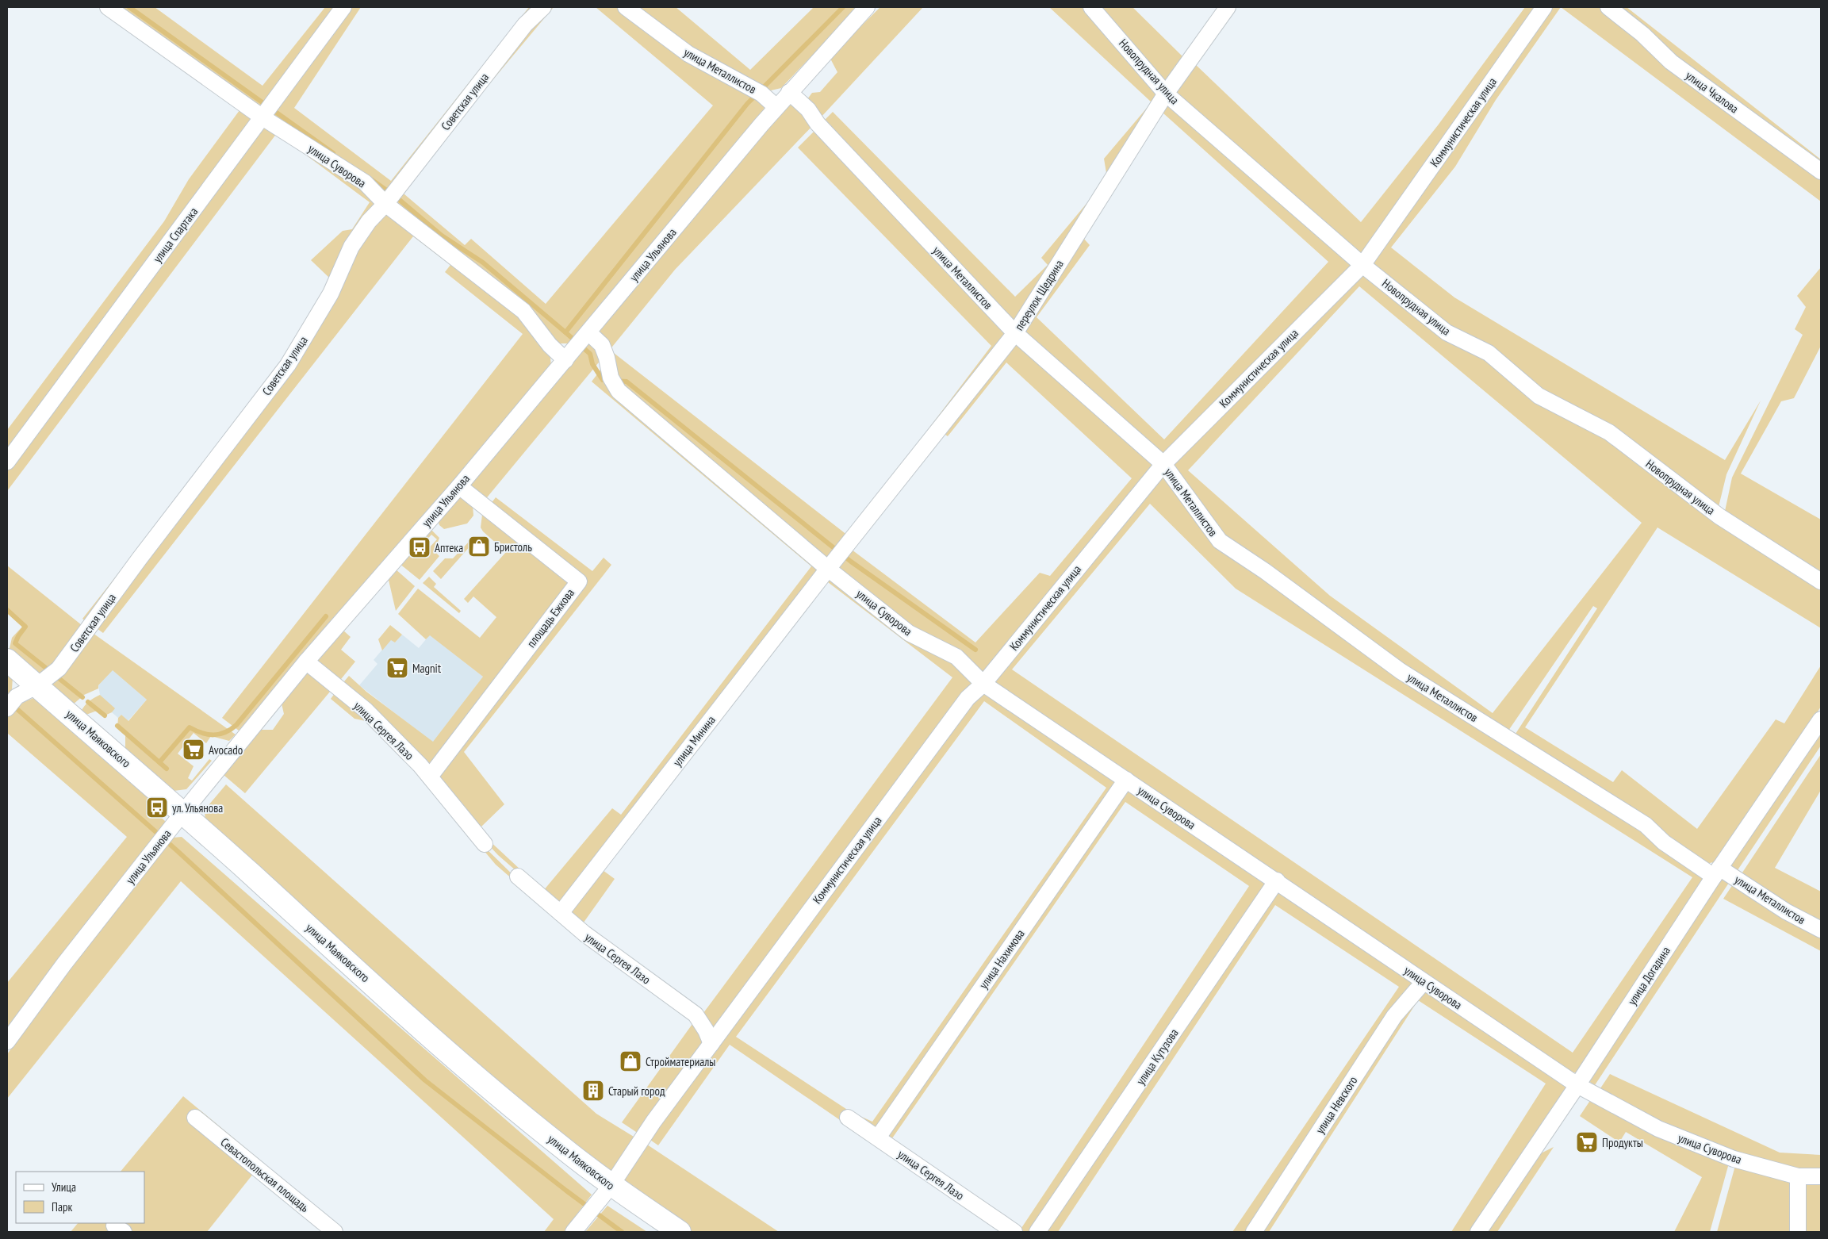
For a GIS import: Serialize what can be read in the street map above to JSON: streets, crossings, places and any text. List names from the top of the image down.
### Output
{
  "streets": {
    "main road": ["улица Маяковского"],
    "street": [
      "улица Металлистов",
      "Новопрудная улица",
      "улица Чкалова",
      "Советская улица",
      "Коммунистическая улица",
      "улица Суворова",
      "улица Спартака",
      "улица Ульянова",
      "переулок Щедрина",
      "площадь Ежкова",
      "улица Сергея Лазо",
      "улица Минина",
      "улица Нахимова",
      "улица Догадина",
      "улица Кутузова",
      "улица Невского",
      "Севастопольская площадь"
    ]
  },
  "crossings": [
    ["улица Металлистов", "Коммунистическая улица"],
    ["улица Металлистов", "улица Ульянова"],
    ["улица Металлистов", "переулок Щедрина"],
    ["улица Металлистов", "улица Догадина"],
    ["Новопрудная улица", "Коммунистическая улица"],
    ["Новопрудная улица", "переулок Щедрина"],
    ["Советская улица", "улица Суворова"],
    ["Советская улица", "улица Маяковского"],
    ["Коммунистическая улица", "улица Суворова"],
    ["Коммунистическая улица", "улица Сергея Лазо"],
    ["Коммунистическая улица", "улица Маяковского"],
    ["улица Суворова", "улица Спартака"],
    ["улица Суворова", "улица Ульянова"],
    ["улица Суворова", "переулок Щедрина"],
    ["улица Суворова", "улица Минина"],
    ["улица Суворова", "улица Нахимова"],
    ["улица Суворова", "улица Догадина"],
    ["улица Суворова", "улица Кутузова"],
    ["улица Суворова", "улица Невского"],
    ["улица Ульянова", "площадь Ежкова"],
    ["улица Ульянова", "улица Сергея Лазо"],
    ["улица Ульянова", "улица Маяковского"],
    ["переулок Щедрина", "улица Минина"],
    ["площадь Ежкова", "улица Сергея Лазо"],
    ["улица Сергея Лазо", "улица Минина"],
    ["улица Сергея Лазо", "улица Нахимова"]
  ],
  "places": {
    "shop": ["Бристоль", "Стройматериалы"],
    "bus stop": ["Аптека", "ул. Ульянова"],
    "supermarket": ["Magnit", "Avocado", "Продукты"],
    "building": ["Старый город"]
  },
  "legend": ["Улица", "Парк"]
}
